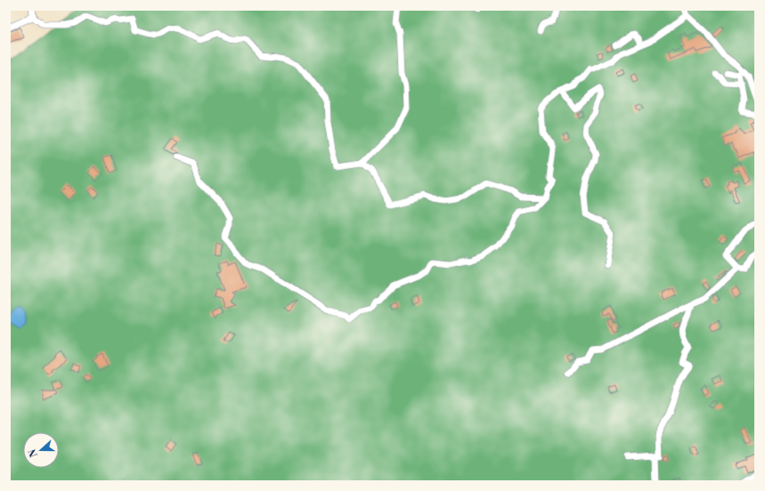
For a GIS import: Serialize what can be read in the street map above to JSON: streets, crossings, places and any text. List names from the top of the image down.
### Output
{
  "north": "left"
}
